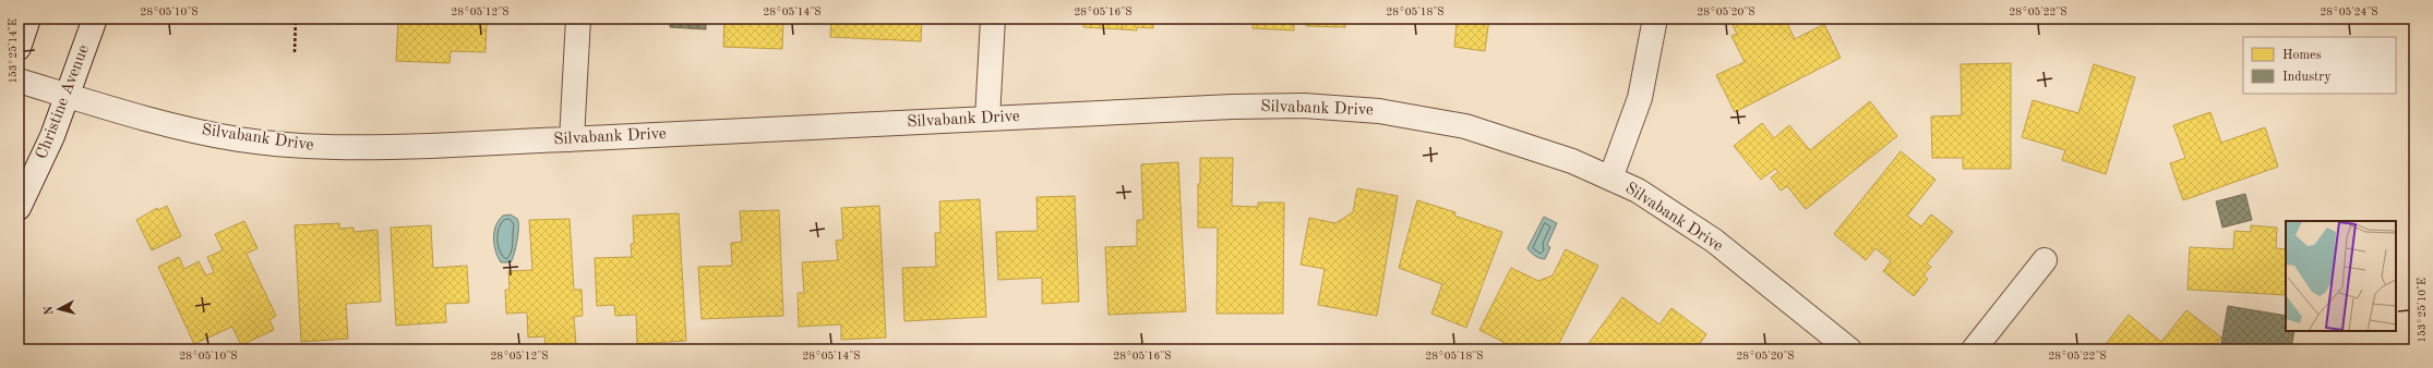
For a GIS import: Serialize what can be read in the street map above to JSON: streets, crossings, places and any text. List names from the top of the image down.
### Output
{
  "streets": {
    "street": ["Christine Avenue", "Silvabank Drive"]
  },
  "crossings": [
    ["Christine Avenue", "Silvabank Drive"]
  ],
  "legend": ["Homes", "Industry"],
  "north": "left",
  "coordinates": [
    "28°05'10\"S",
    "28°05'12\"S",
    "28°05'14\"S",
    "28°05'16\"S",
    "28°05'18\"S",
    "28°05'20\"S",
    "28°05'22\"S",
    "28°05'24\"S",
    "153°25'14\"E",
    "153°25'10\"E"
  ]
}
